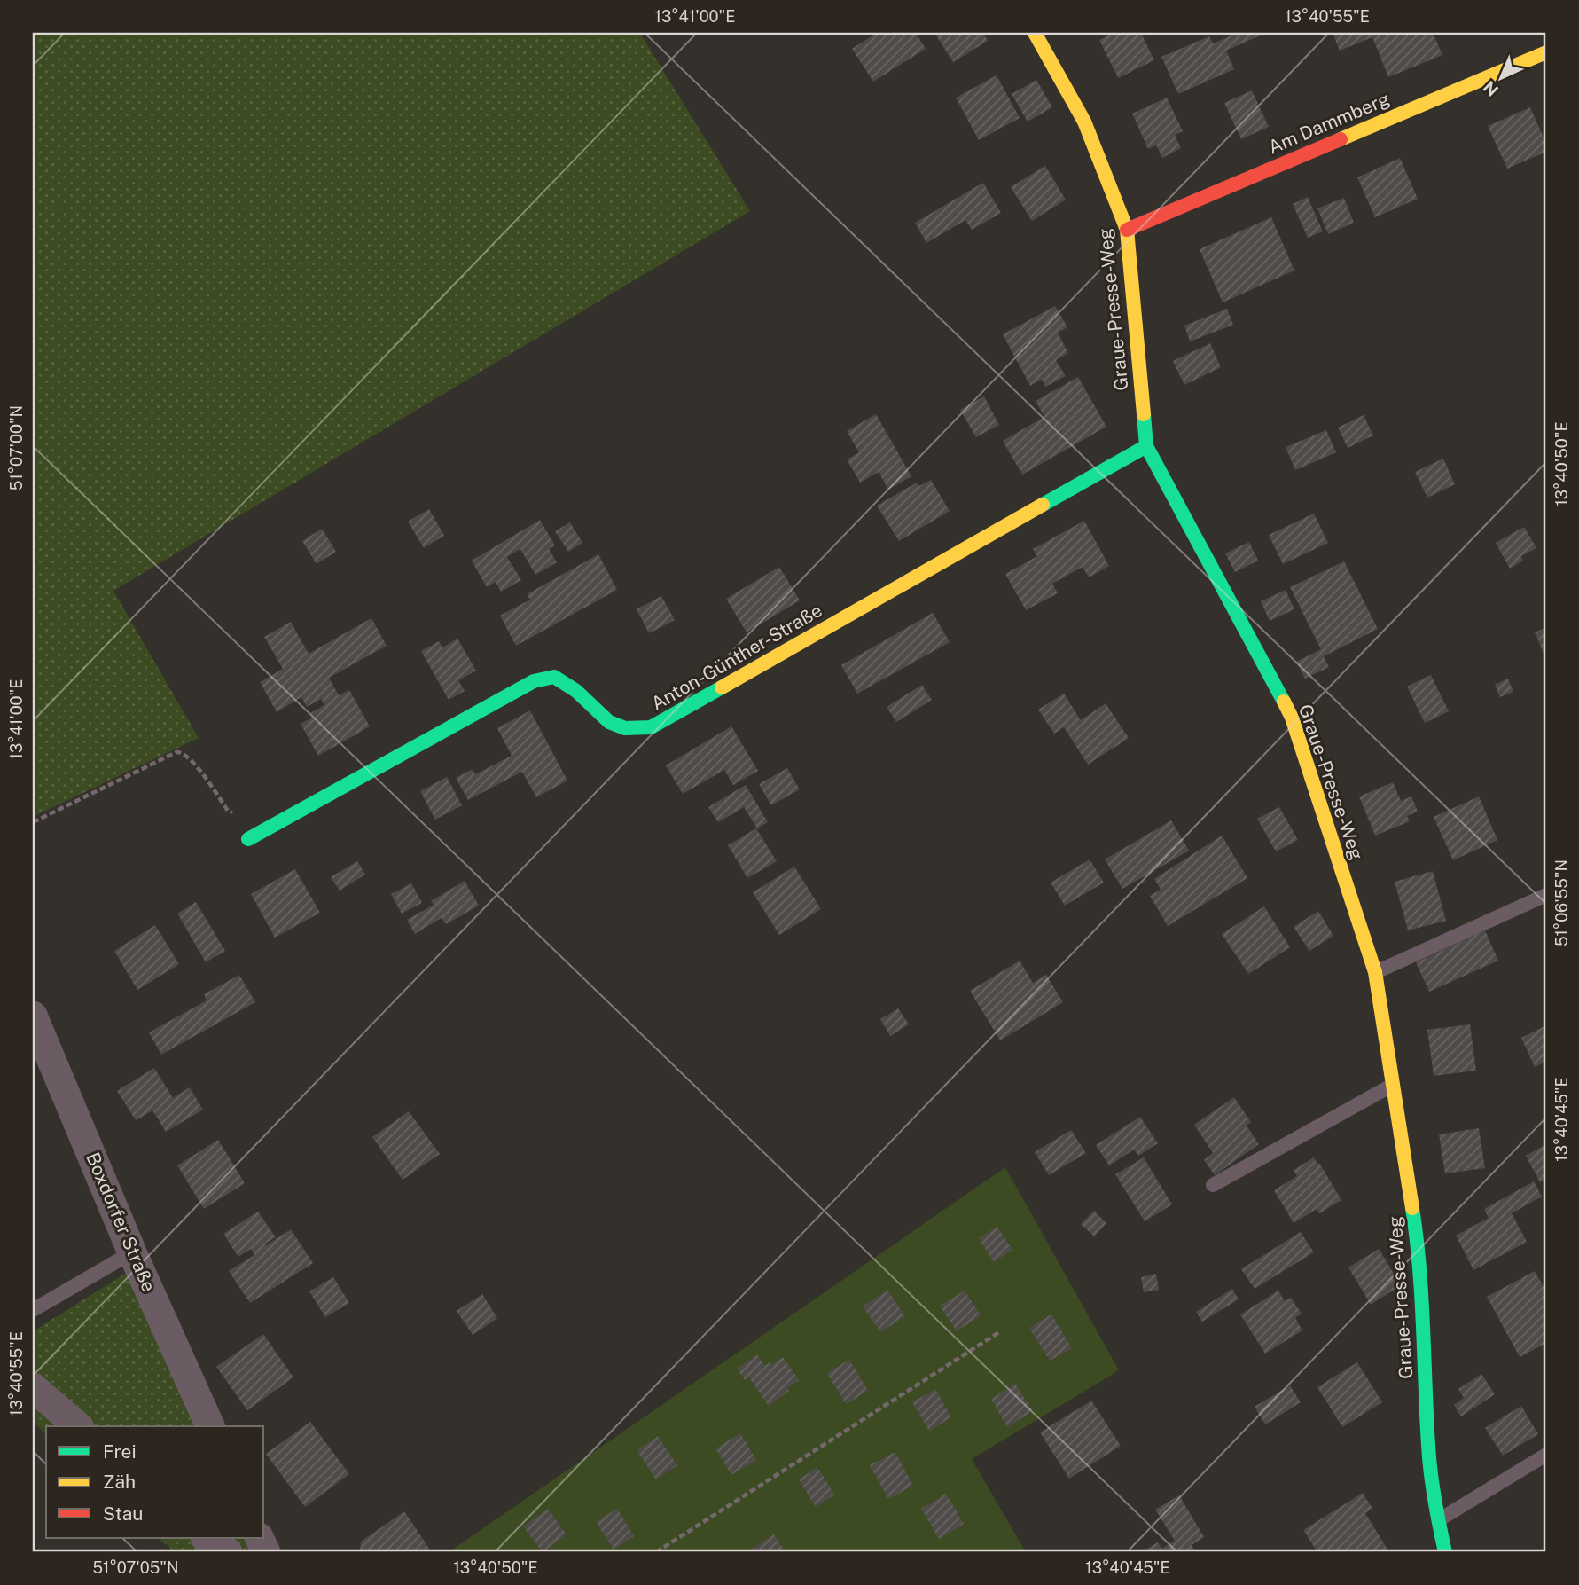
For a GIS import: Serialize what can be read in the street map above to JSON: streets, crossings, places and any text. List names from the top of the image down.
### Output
{
  "streets": {
    "street": [
      "Am Dammberg",
      "Graue-Presse-Weg",
      "Anton-Günther-Straße",
      "Boxdorfer Straße"
    ]
  },
  "crossings": [
    ["Am Dammberg", "Graue-Presse-Weg"],
    ["Graue-Presse-Weg", "Anton-Günther-Straße"]
  ],
  "legend": ["Frei", "Zäh", "Stau"],
  "north": "bottom left",
  "coordinates": [
    "13°41'00\"E",
    "13°40'55\"E",
    "51°07'00\"N",
    "13°40'50\"E",
    "51°06'55\"N",
    "13°40'45\"E",
    "51°07'05\"N"
  ]
}
